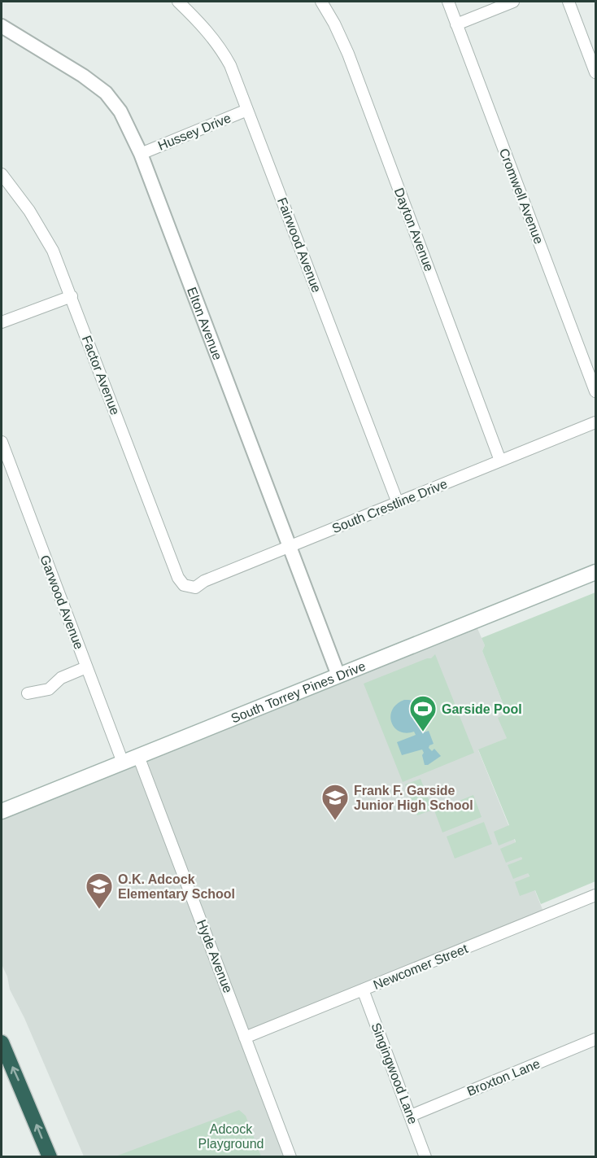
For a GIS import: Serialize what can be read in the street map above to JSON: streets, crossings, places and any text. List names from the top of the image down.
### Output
{
  "streets": {
    "main road": ["South Torrey Pines Drive"],
    "street": [
      "Hussey Drive",
      "Cromwell Avenue",
      "Dayton Avenue",
      "Fairwood Avenue",
      "Elton Avenue",
      "Factor Avenue",
      "South Crestline Drive",
      "Garwood Avenue",
      "Hyde Avenue",
      "Newcomer Street",
      "Singingwood Lane",
      "Broxton Lane"
    ]
  },
  "crossings": [
    ["Hussey Drive", "Fairwood Avenue"],
    ["Hussey Drive", "Elton Avenue"],
    ["Dayton Avenue", "South Crestline Drive"],
    ["Fairwood Avenue", "South Crestline Drive"],
    ["Elton Avenue", "South Crestline Drive"],
    ["Elton Avenue", "South Torrey Pines Drive"],
    ["Factor Avenue", "South Crestline Drive"],
    ["Garwood Avenue", "South Torrey Pines Drive"],
    ["South Torrey Pines Drive", "Hyde Avenue"],
    ["Hyde Avenue", "Newcomer Street"],
    ["Newcomer Street", "Singingwood Lane"],
    ["Singingwood Lane", "Broxton Lane"]
  ],
  "parks": ["Adcock Playground"],
  "places": {
    "sports": ["Garside Pool"],
    "school or university": ["Frank F. Garside Junior High School", "O.K. Adcock Elementary School"]
  }
}
